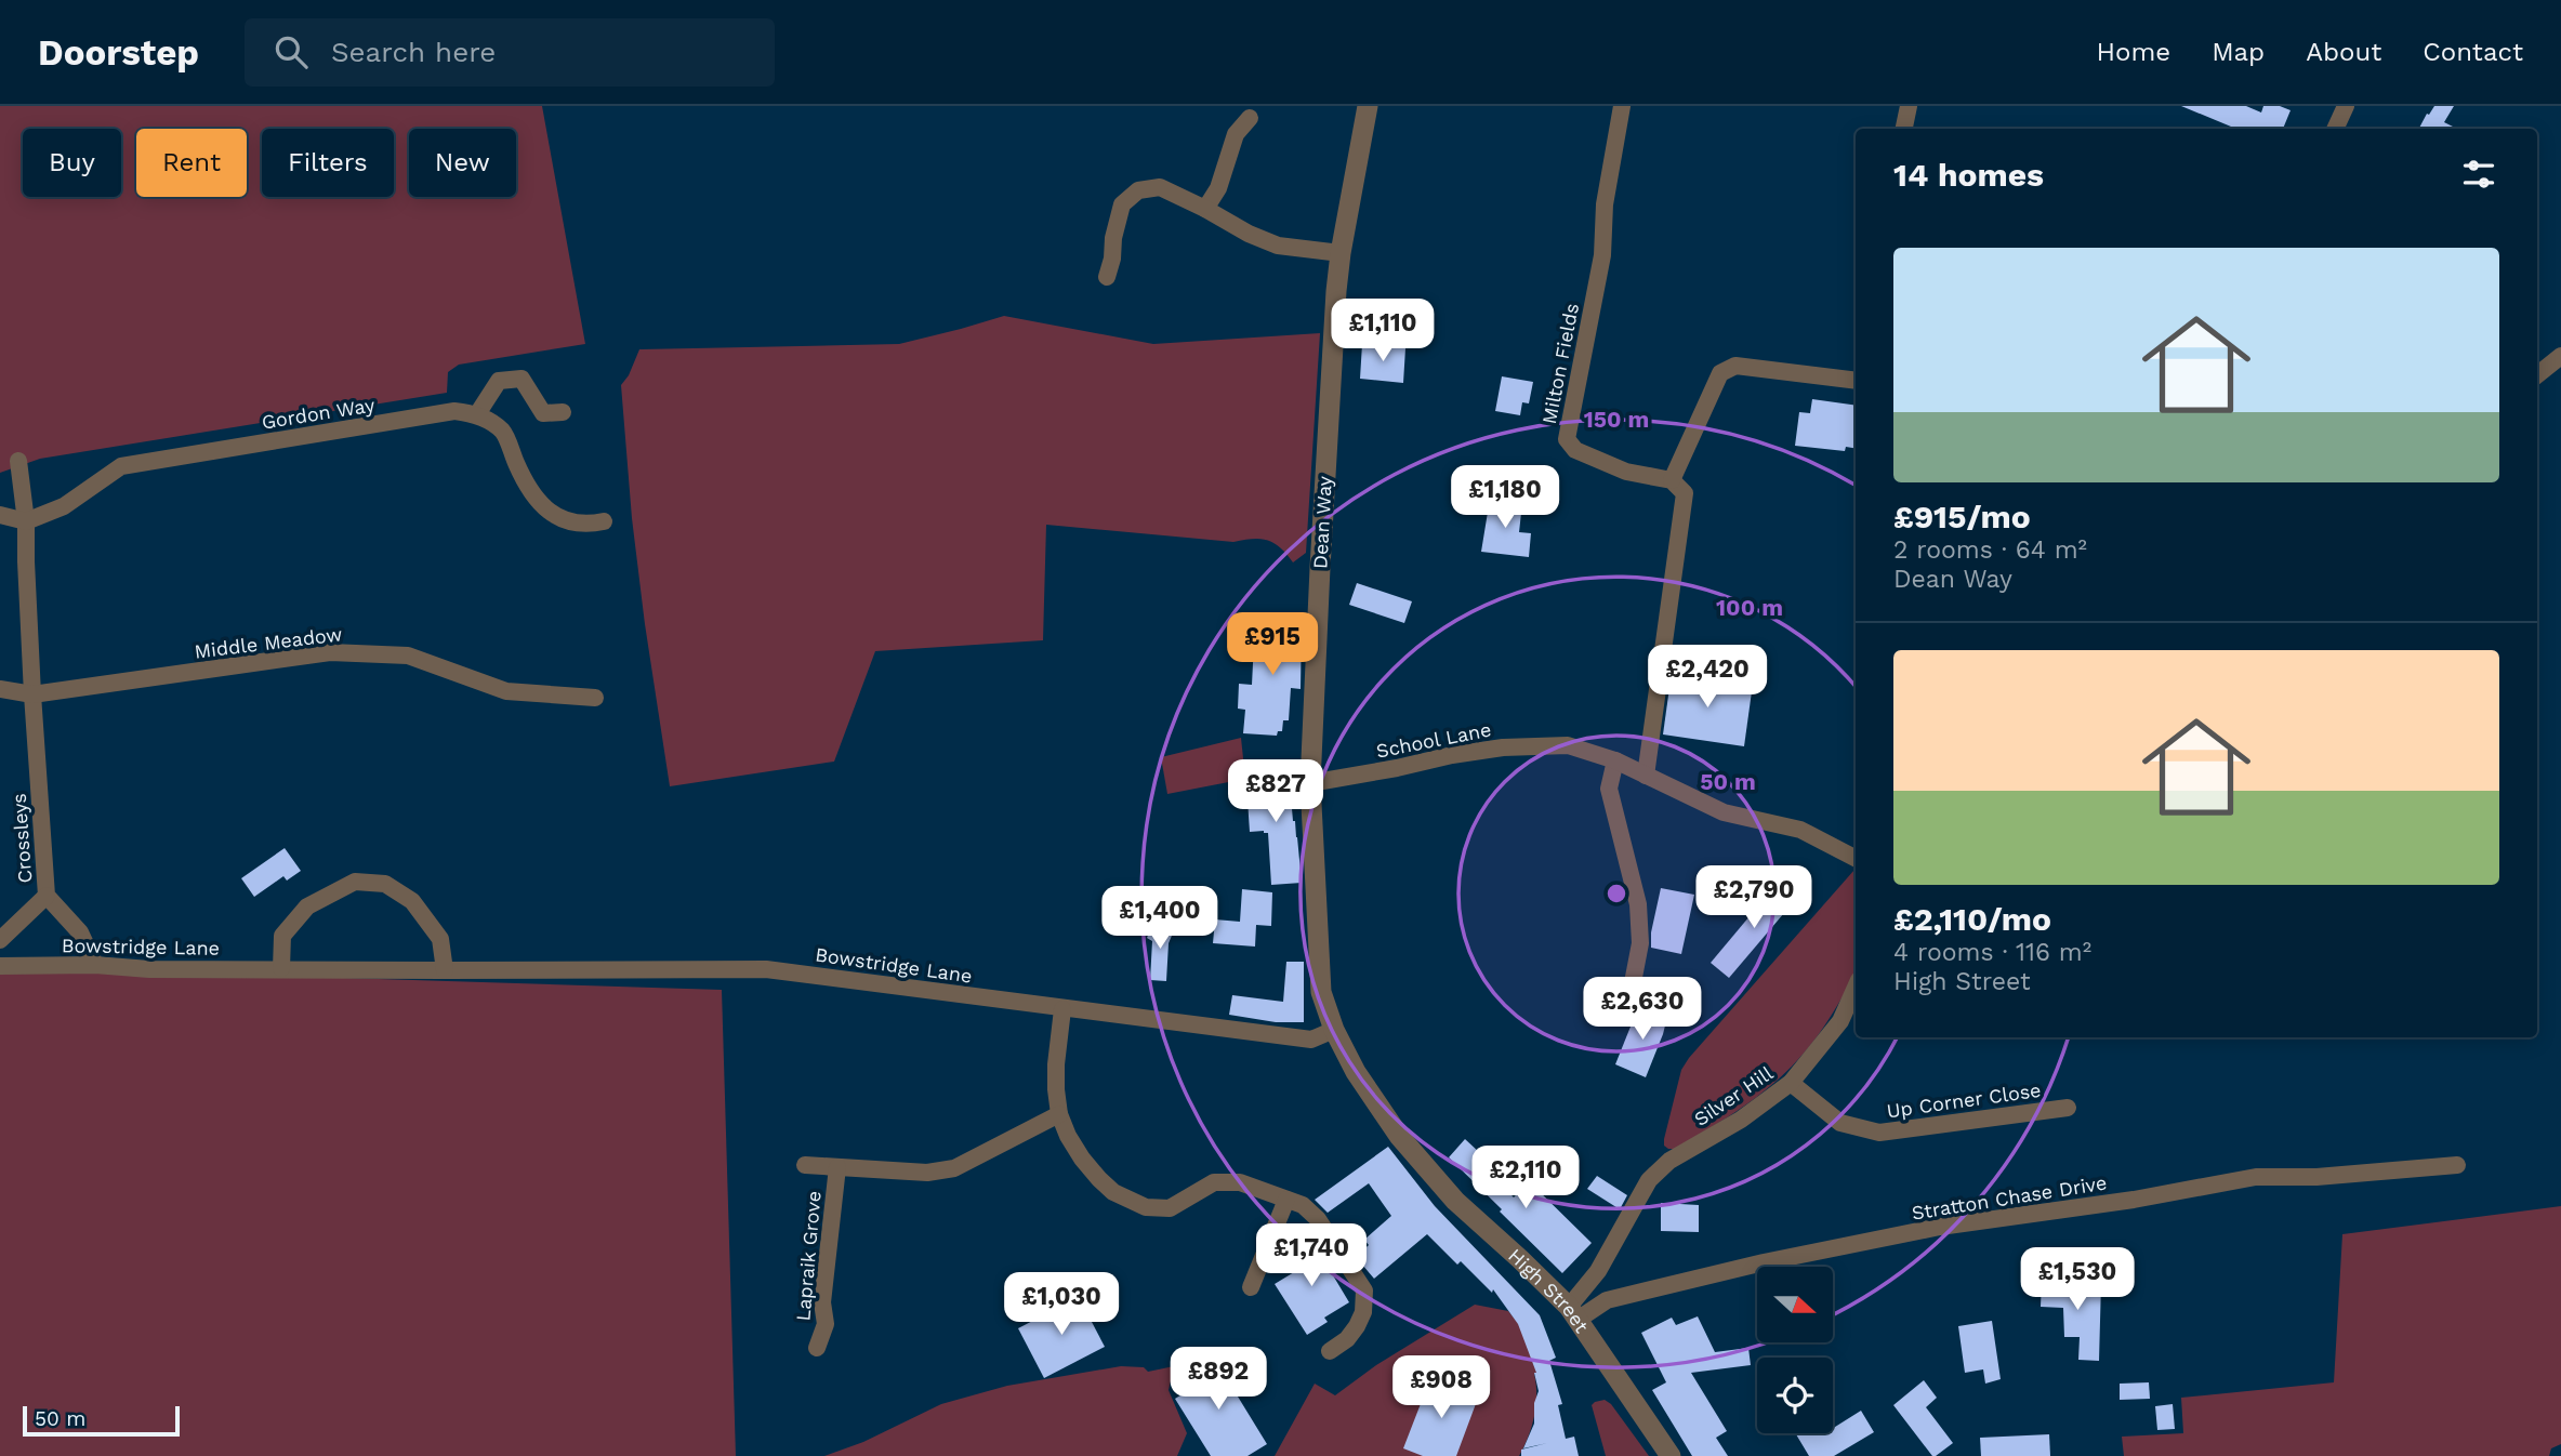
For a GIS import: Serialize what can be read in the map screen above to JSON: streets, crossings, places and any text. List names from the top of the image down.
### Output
{
  "streets": {
    "street": [
      "Milton Fields",
      "Gordon Way",
      "Dean Way",
      "Middle Meadow",
      "School Lane",
      "Crossleys",
      "Bowstridge Lane",
      "Silver Hill",
      "Up Corner Close",
      "Stratton Chase Drive",
      "Lapraik Grove",
      "High Street"
    ]
  },
  "crossings": [
    ["Gordon Way", "Crossleys"],
    ["Dean Way", "School Lane"],
    ["Dean Way", "Bowstridge Lane"],
    ["Dean Way", "High Street"],
    ["Middle Meadow", "Crossleys"],
    ["Crossleys", "Bowstridge Lane"],
    ["Bowstridge Lane", "High Street"],
    ["Silver Hill", "Up Corner Close"],
    ["Silver Hill", "Stratton Chase Drive"],
    ["Silver Hill", "High Street"],
    ["Stratton Chase Drive", "High Street"]
  ],
  "scale_bar": "50 m",
  "north": "right",
  "page": {
    "header": "Doorstep",
    "search": "Search here",
    "nav": [
      "Home",
      "Map",
      "About",
      "Contact"
    ],
    "chip": [
      "Buy",
      "Rent",
      "Filters",
      "New"
    ],
    "heading": "14 homes",
    "list": [
      {
        "name": "£915/mo",
        "note": "2 rooms · 64 m² · Dean Way"
      },
      {
        "name": "£2,110/mo",
        "note": "4 rooms · 116 m² · High Street"
      }
    ],
    "price": [
      "£1,110",
      "£1,180",
      "£915",
      "£2,420",
      "£827",
      "£2,790",
      "£1,400",
      "£2,630",
      "£2,110",
      "£1,740",
      "£1,530",
      "£1,030",
      "£892",
      "£908"
    ],
    "scale": "50 m"
  },
  "rings": ["150 m", "100 m", "50 m"]
}
